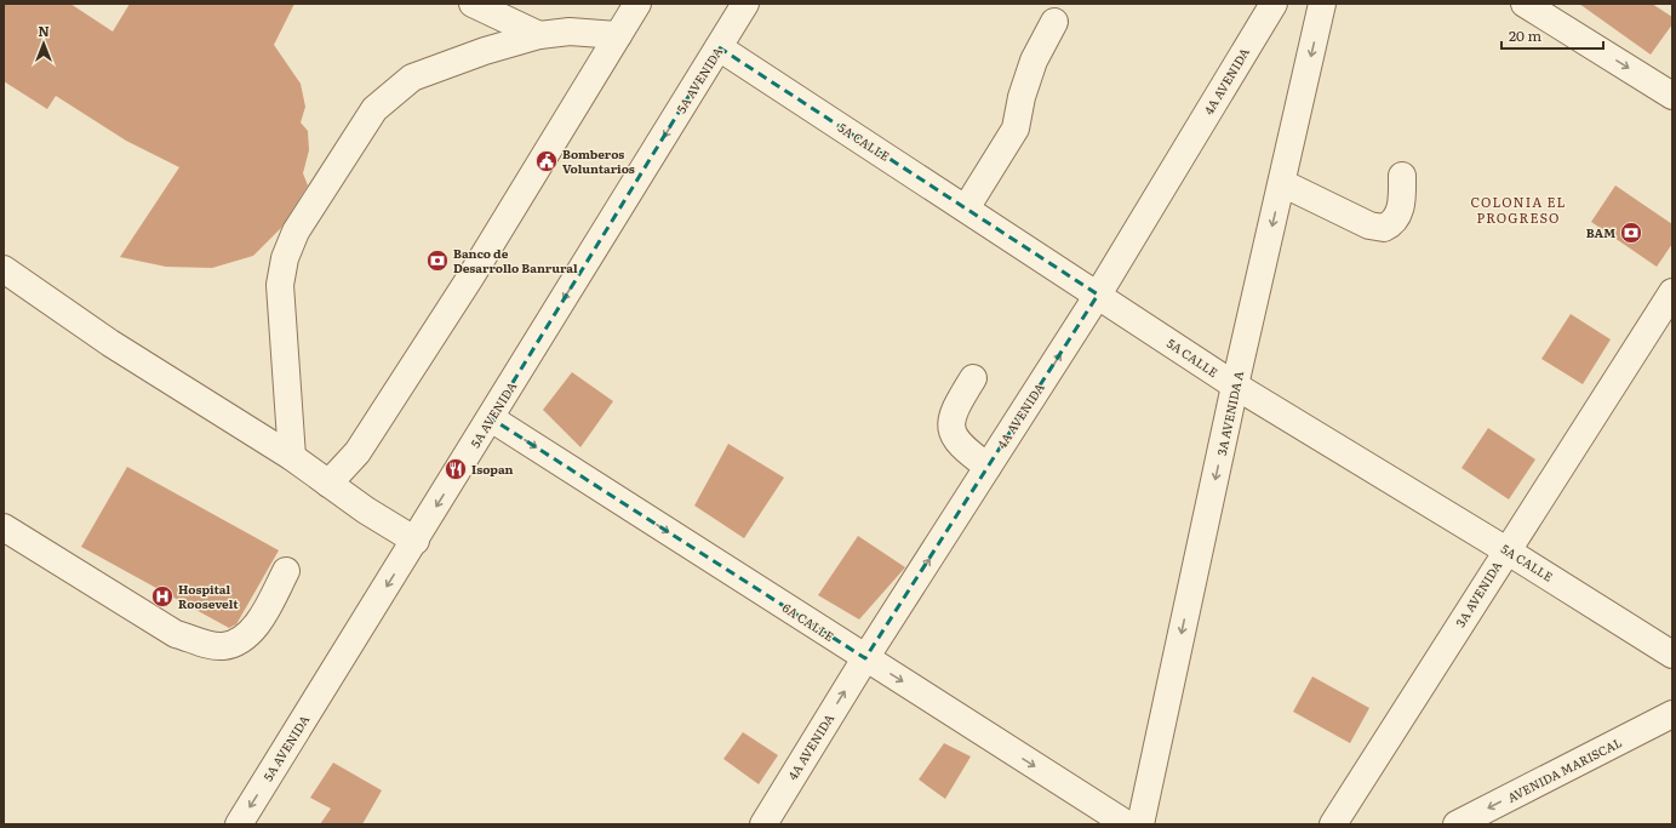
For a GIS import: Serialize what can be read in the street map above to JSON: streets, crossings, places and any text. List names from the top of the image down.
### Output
{
  "streets": {
    "street": [
      "5A AVENIDA",
      "4A AVENIDA",
      "5A CALLE",
      "3A AVENIDA A",
      "3A AVENIDA",
      "6A CALLE",
      "AVENIDA MARISCAL"
    ]
  },
  "crossings": [
    ["5A AVENIDA", "5A CALLE"],
    ["5A AVENIDA", "6A CALLE"],
    ["4A AVENIDA", "5A CALLE"],
    ["4A AVENIDA", "6A CALLE"],
    ["5A CALLE", "3A AVENIDA A"],
    ["5A CALLE", "3A AVENIDA"]
  ],
  "one_way": [
    "4A AVENIDA",
    "3A AVENIDA A",
    "6A CALLE",
    "AVENIDA MARISCAL"
  ],
  "districts": ["COLONIA EL PROGRESO"],
  "places": {
    "public building": ["Bomberos Voluntarios"],
    "bank": ["BAM", "Banco de Desarrollo Banrural"],
    "restaurant": ["Isopan"],
    "hospital": ["Hospital Roosevelt"]
  },
  "scale_bar": "20 m",
  "north": "top"
}
